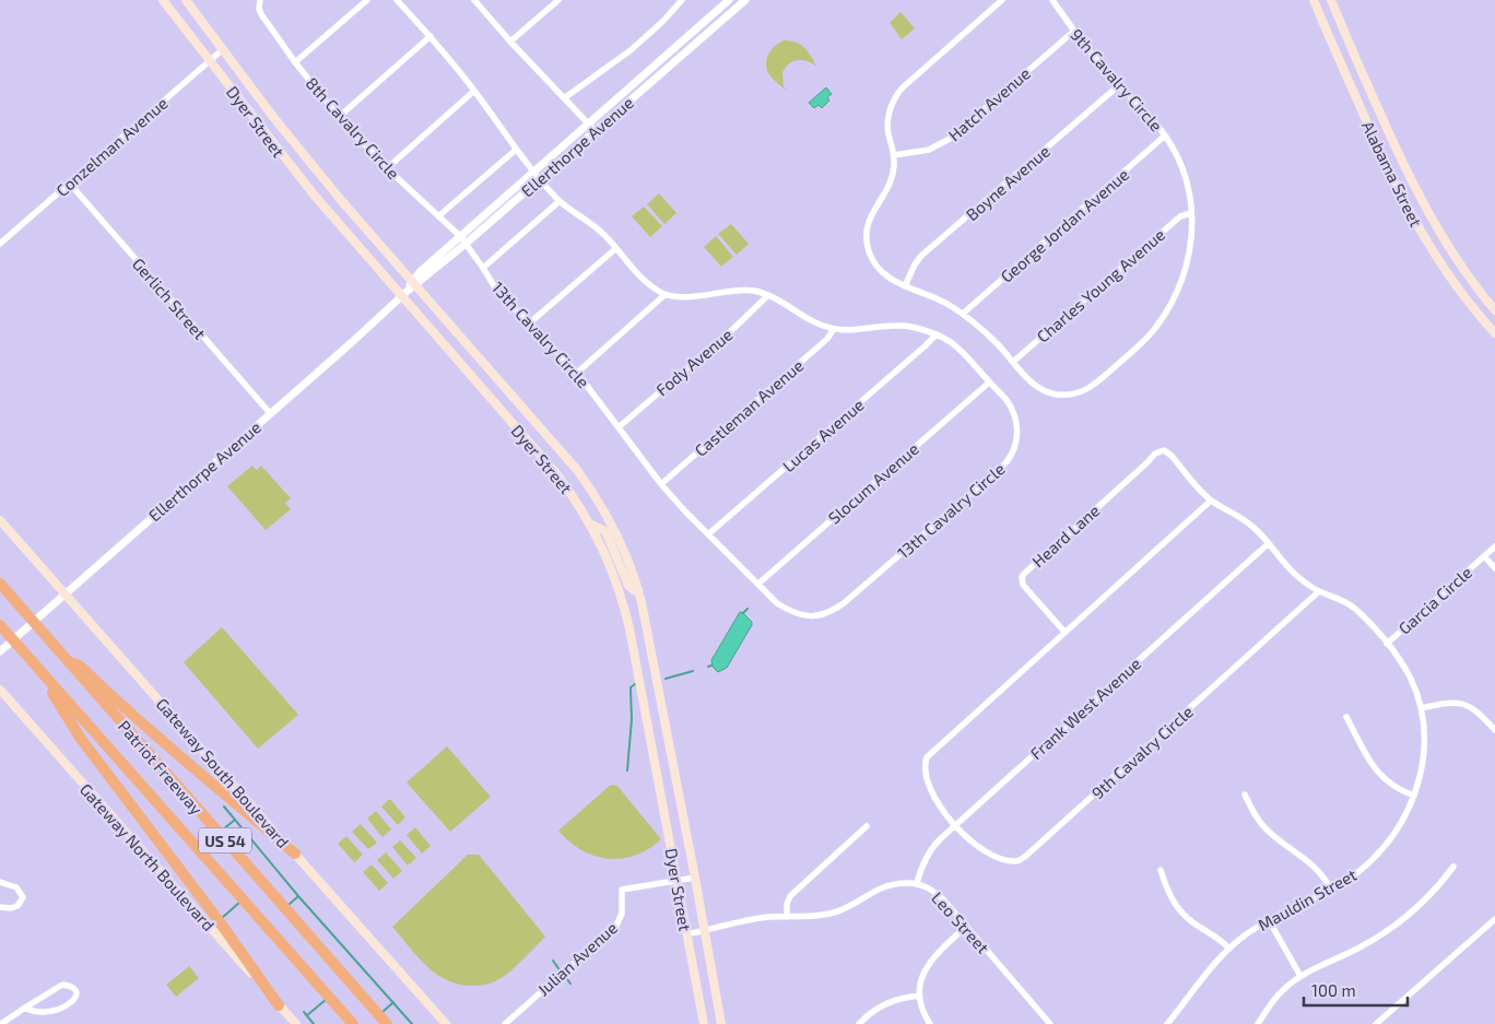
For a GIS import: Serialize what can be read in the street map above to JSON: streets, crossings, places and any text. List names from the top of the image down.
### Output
{
  "streets": {
    "highway": ["Patriot Freeway", "US 54"],
    "main road": [
      "Dyer Street",
      "Alabama Street",
      "Gateway South Boulevard",
      "Gateway North Boulevard"
    ],
    "street": [
      "9th Cavalry Circle",
      "Hatch Avenue",
      "8th Cavalry Circle",
      "Conzelman Avenue",
      "Ellerthorpe Avenue",
      "Boyne Avenue",
      "George Jordan Avenue",
      "Charles Young Avenue",
      "Gerlich Street",
      "13th Cavalry Circle",
      "Fody Avenue",
      "Castleman Avenue",
      "Lucas Avenue",
      "Slocum Avenue",
      "Heard Lane",
      "Garcia Circle",
      "Frank West Avenue",
      "Mauldin Street",
      "Leo Street",
      "Julian Avenue"
    ]
  },
  "crossings": [
    ["9th Cavalry Circle", "Hatch Avenue"],
    ["9th Cavalry Circle", "Boyne Avenue"],
    ["9th Cavalry Circle", "George Jordan Avenue"],
    ["9th Cavalry Circle", "Charles Young Avenue"],
    ["9th Cavalry Circle", "Heard Lane"],
    ["9th Cavalry Circle", "Frank West Avenue"],
    ["9th Cavalry Circle", "Mauldin Street"],
    ["Dyer Street", "Conzelman Avenue"],
    ["Dyer Street", "Ellerthorpe Avenue"],
    ["Dyer Street", "Leo Street"],
    ["Dyer Street", "Julian Avenue"],
    ["8th Cavalry Circle", "Ellerthorpe Avenue"],
    ["8th Cavalry Circle", "13th Cavalry Circle"],
    ["Conzelman Avenue", "Gerlich Street"],
    ["Ellerthorpe Avenue", "Gerlich Street"],
    ["Ellerthorpe Avenue", "13th Cavalry Circle"],
    ["Ellerthorpe Avenue", "Gateway South Boulevard"],
    ["13th Cavalry Circle", "Fody Avenue"],
    ["13th Cavalry Circle", "Castleman Avenue"],
    ["13th Cavalry Circle", "Lucas Avenue"],
    ["13th Cavalry Circle", "Slocum Avenue"],
    ["Heard Lane", "Mauldin Street"],
    ["Garcia Circle", "Mauldin Street"],
    ["Frank West Avenue", "Mauldin Street"],
    ["Frank West Avenue", "Leo Street"]
  ],
  "scale_bar": "100 m"
}
